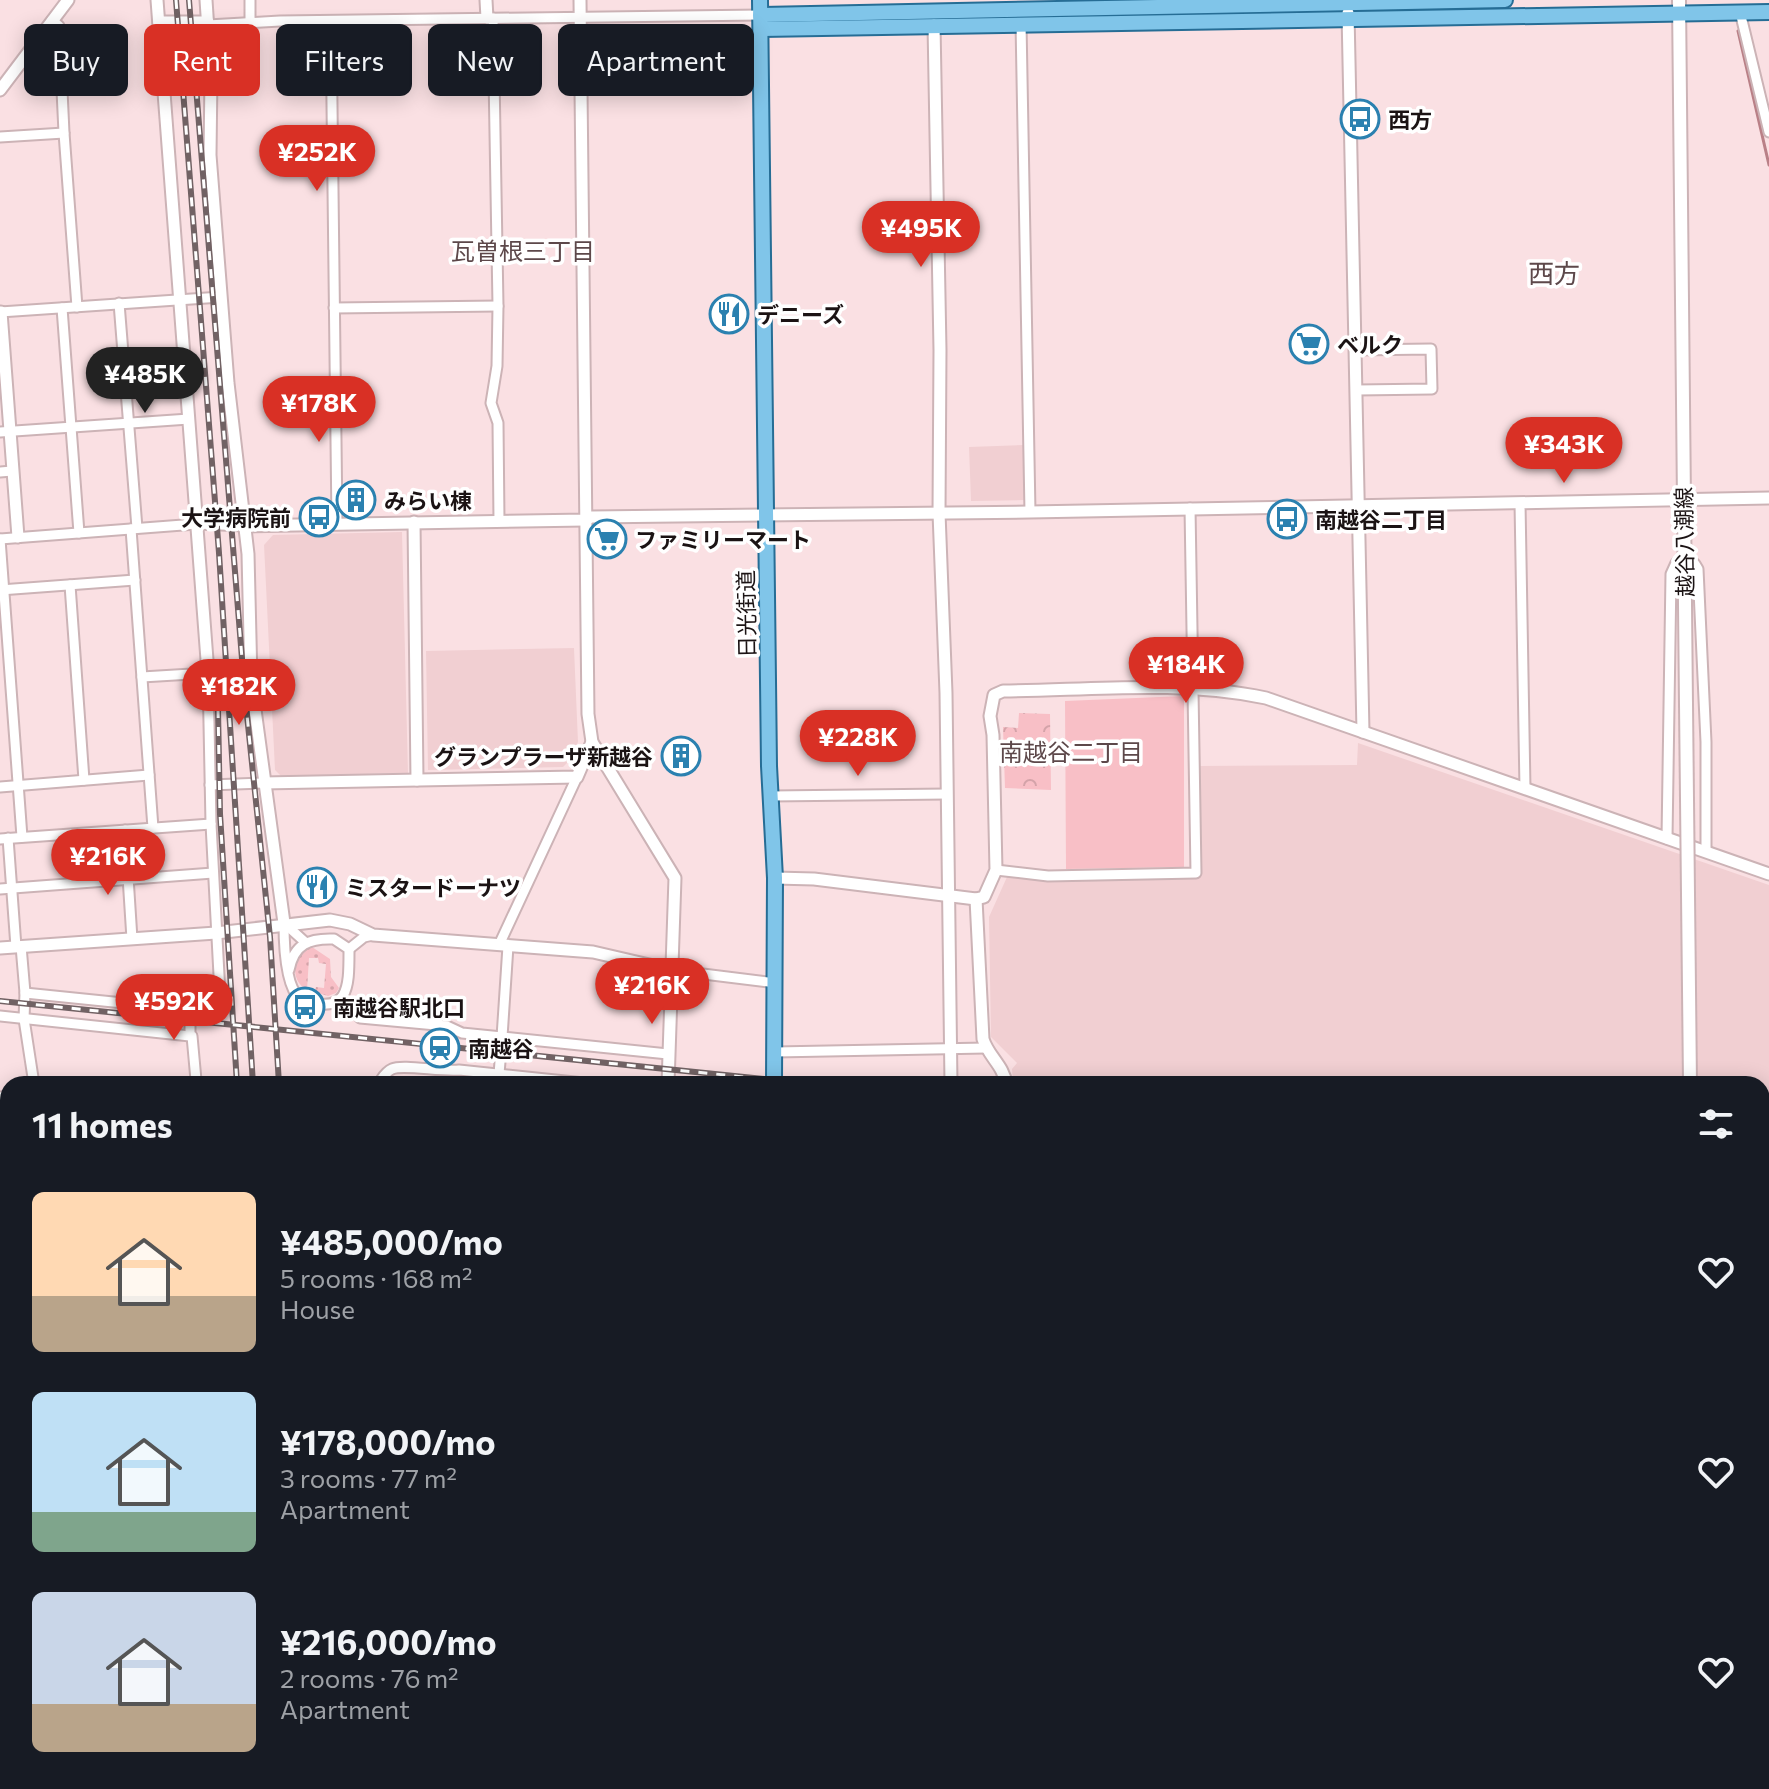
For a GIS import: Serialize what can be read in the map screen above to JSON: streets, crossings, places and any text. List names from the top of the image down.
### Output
{
  "streets": {
    "main road": ["越谷八潮線", "日光街道"]
  },
  "districts": ["瓦曽根三丁目", "西方", "南越谷二丁目"],
  "places": {
    "bus stop": [
      "西方",
      "大学病院前",
      "南越谷二丁目",
      "南越谷駅北口"
    ],
    "restaurant": ["デニーズ", "ミスタードーナツ"],
    "supermarket": ["ベルク", "ファミリーマート"],
    "building": ["みらい棟", "グランプラーザ新越谷"],
    "station": ["南越谷"]
  },
  "page": {
    "chip": [
      "Buy",
      "Rent",
      "Filters",
      "New",
      "Apartment"
    ],
    "price": [
      "¥252K",
      "¥495K",
      "¥485K",
      "¥178K",
      "¥343K",
      "¥184K",
      "¥182K",
      "¥228K",
      "¥216K",
      "¥216K",
      "¥592K"
    ],
    "heading": "11 homes",
    "list": [
      {
        "name": "¥485,000/mo",
        "note": "5 rooms · 168 m² · House"
      },
      {
        "name": "¥178,000/mo",
        "note": "3 rooms · 77 m² · Apartment"
      },
      {
        "name": "¥216,000/mo",
        "note": "2 rooms · 76 m² · Apartment"
      }
    ]
  }
}
